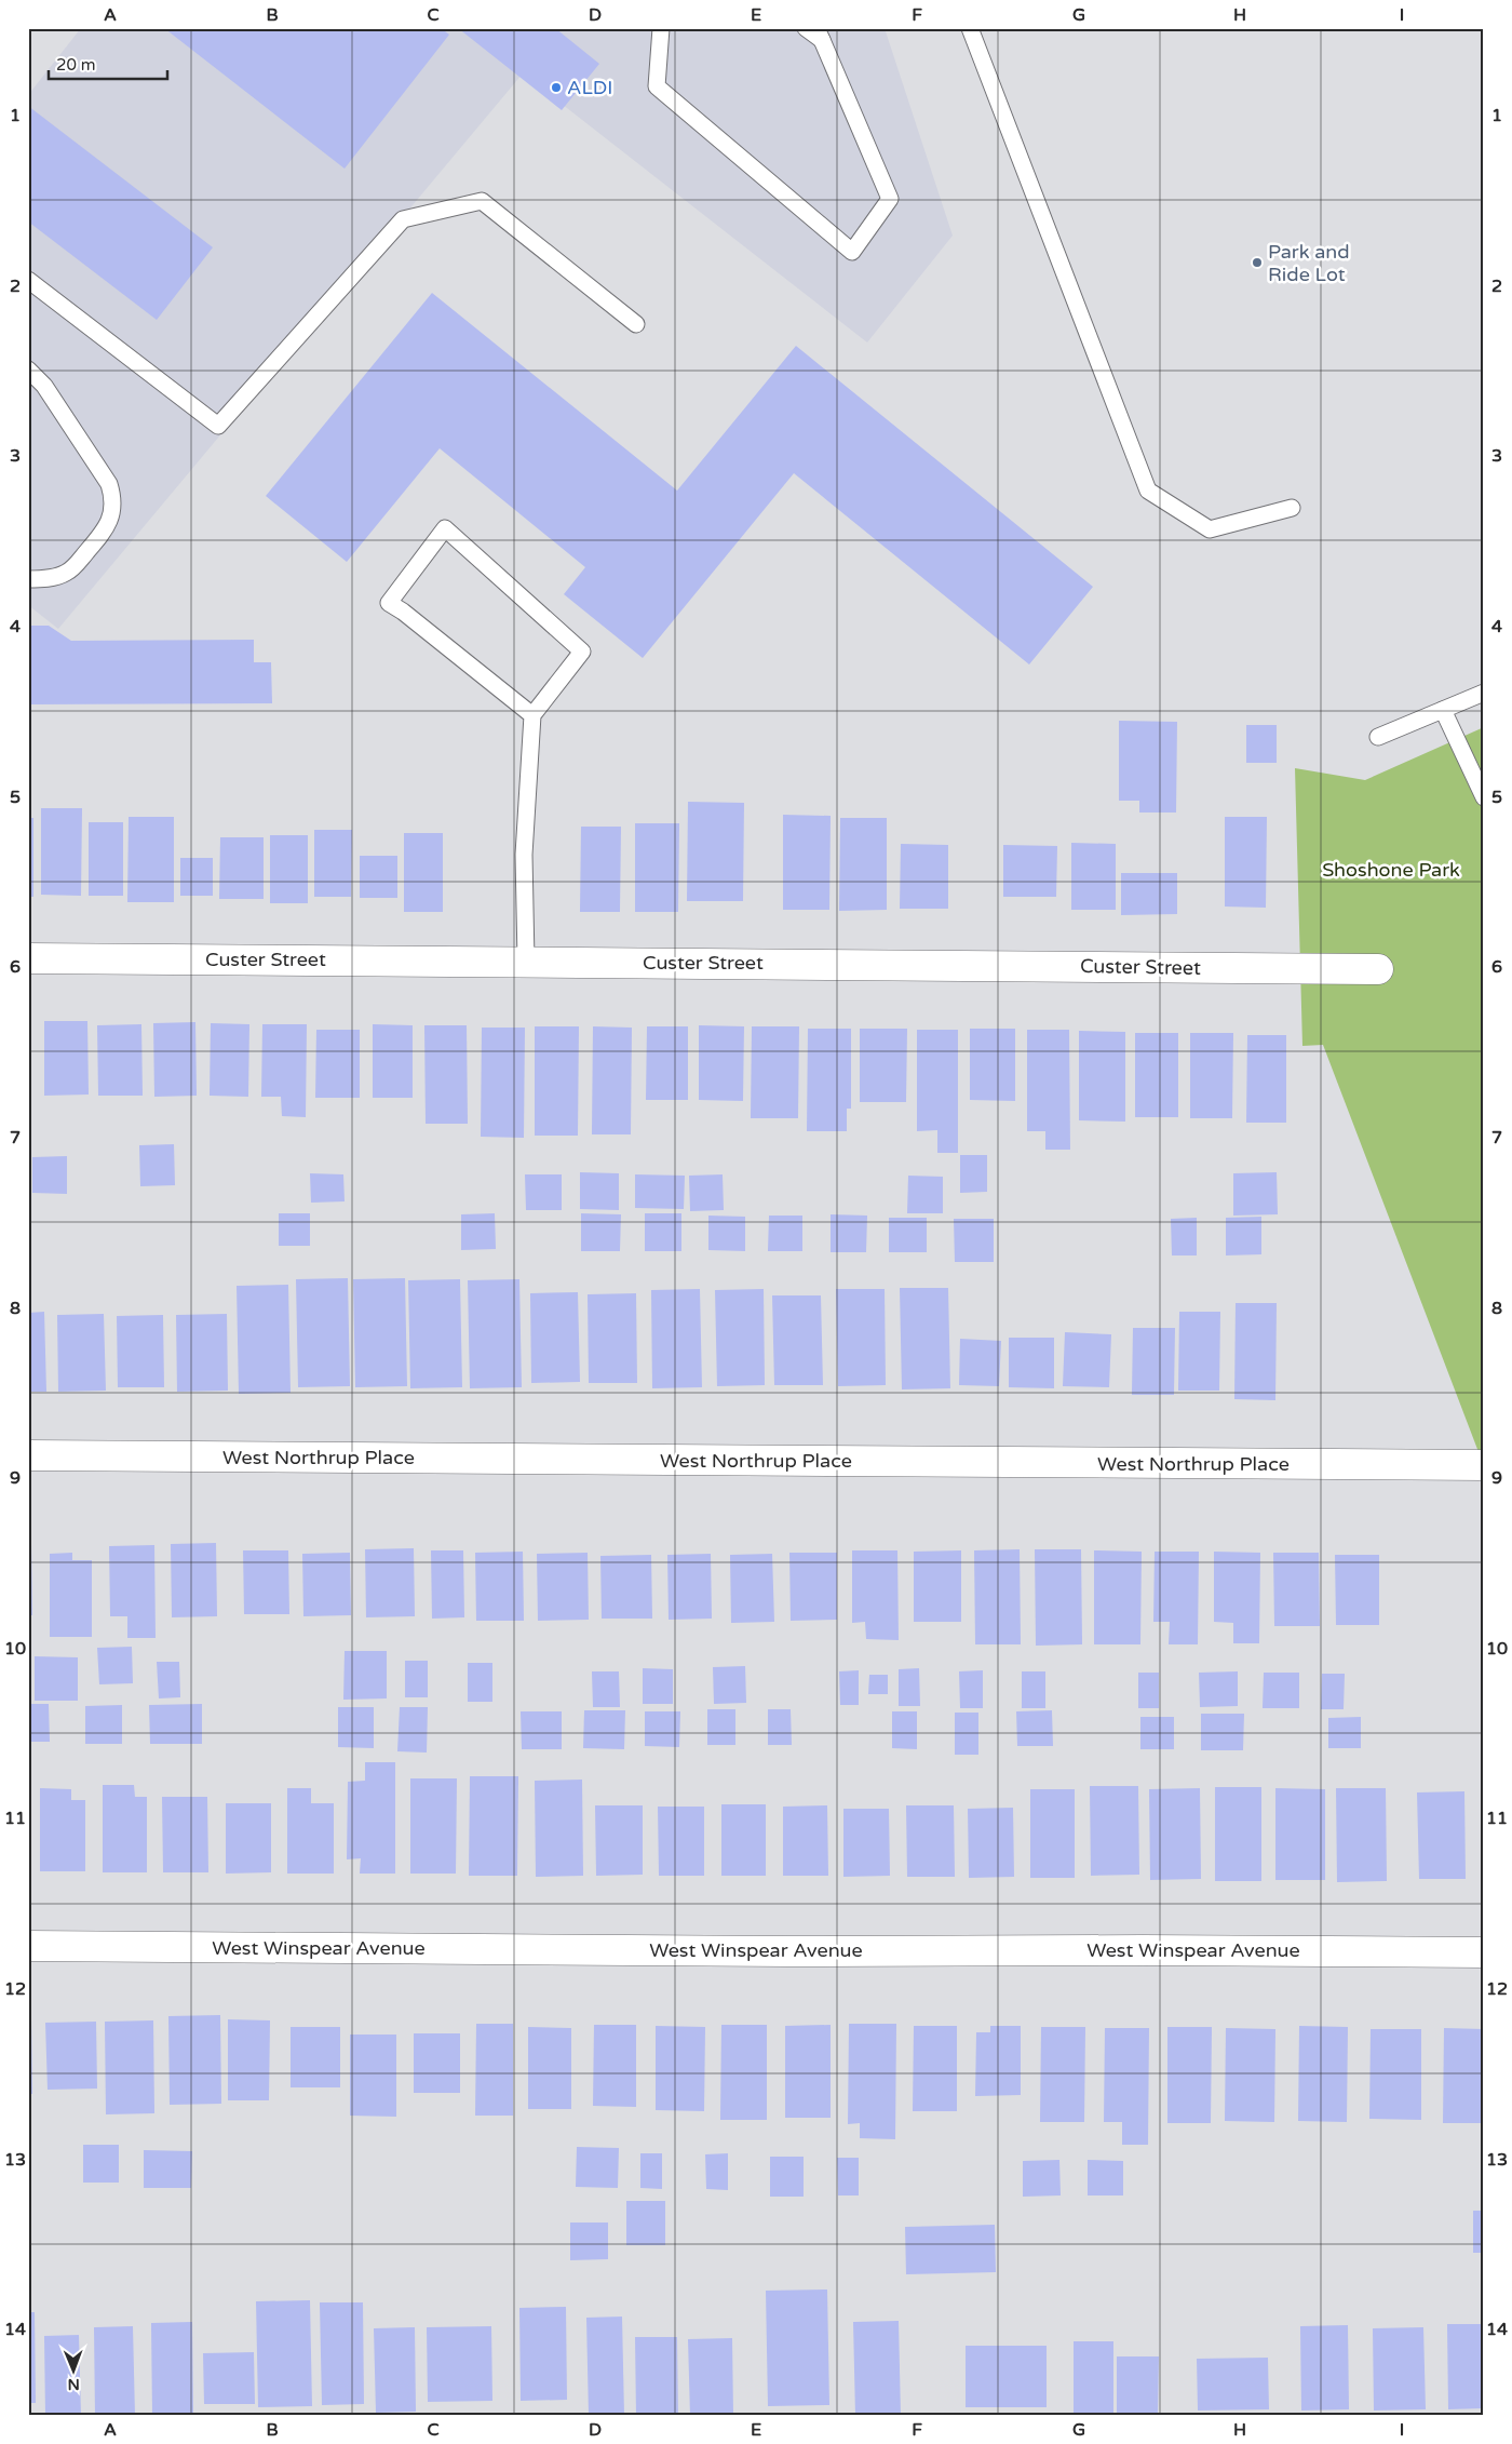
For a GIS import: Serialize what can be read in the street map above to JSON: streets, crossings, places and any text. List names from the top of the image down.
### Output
{
  "streets": {
    "street": ["Custer Street", "West Northrup Place", "West Winspear Avenue"]
  },
  "parks": ["Shoshone Park"],
  "places": ["ALDI", "Park and Ride Lot"],
  "scale_bar": "20 m",
  "north": "bottom",
  "grid": {
    "columns": [
      "A",
      "B",
      "C",
      "D",
      "E",
      "F",
      "G",
      "H",
      "I"
    ],
    "rows": [
      "1",
      "2",
      "3",
      "4",
      "5",
      "6",
      "7",
      "8",
      "9",
      "10",
      "11",
      "12",
      "13",
      "14"
    ]
  }
}
